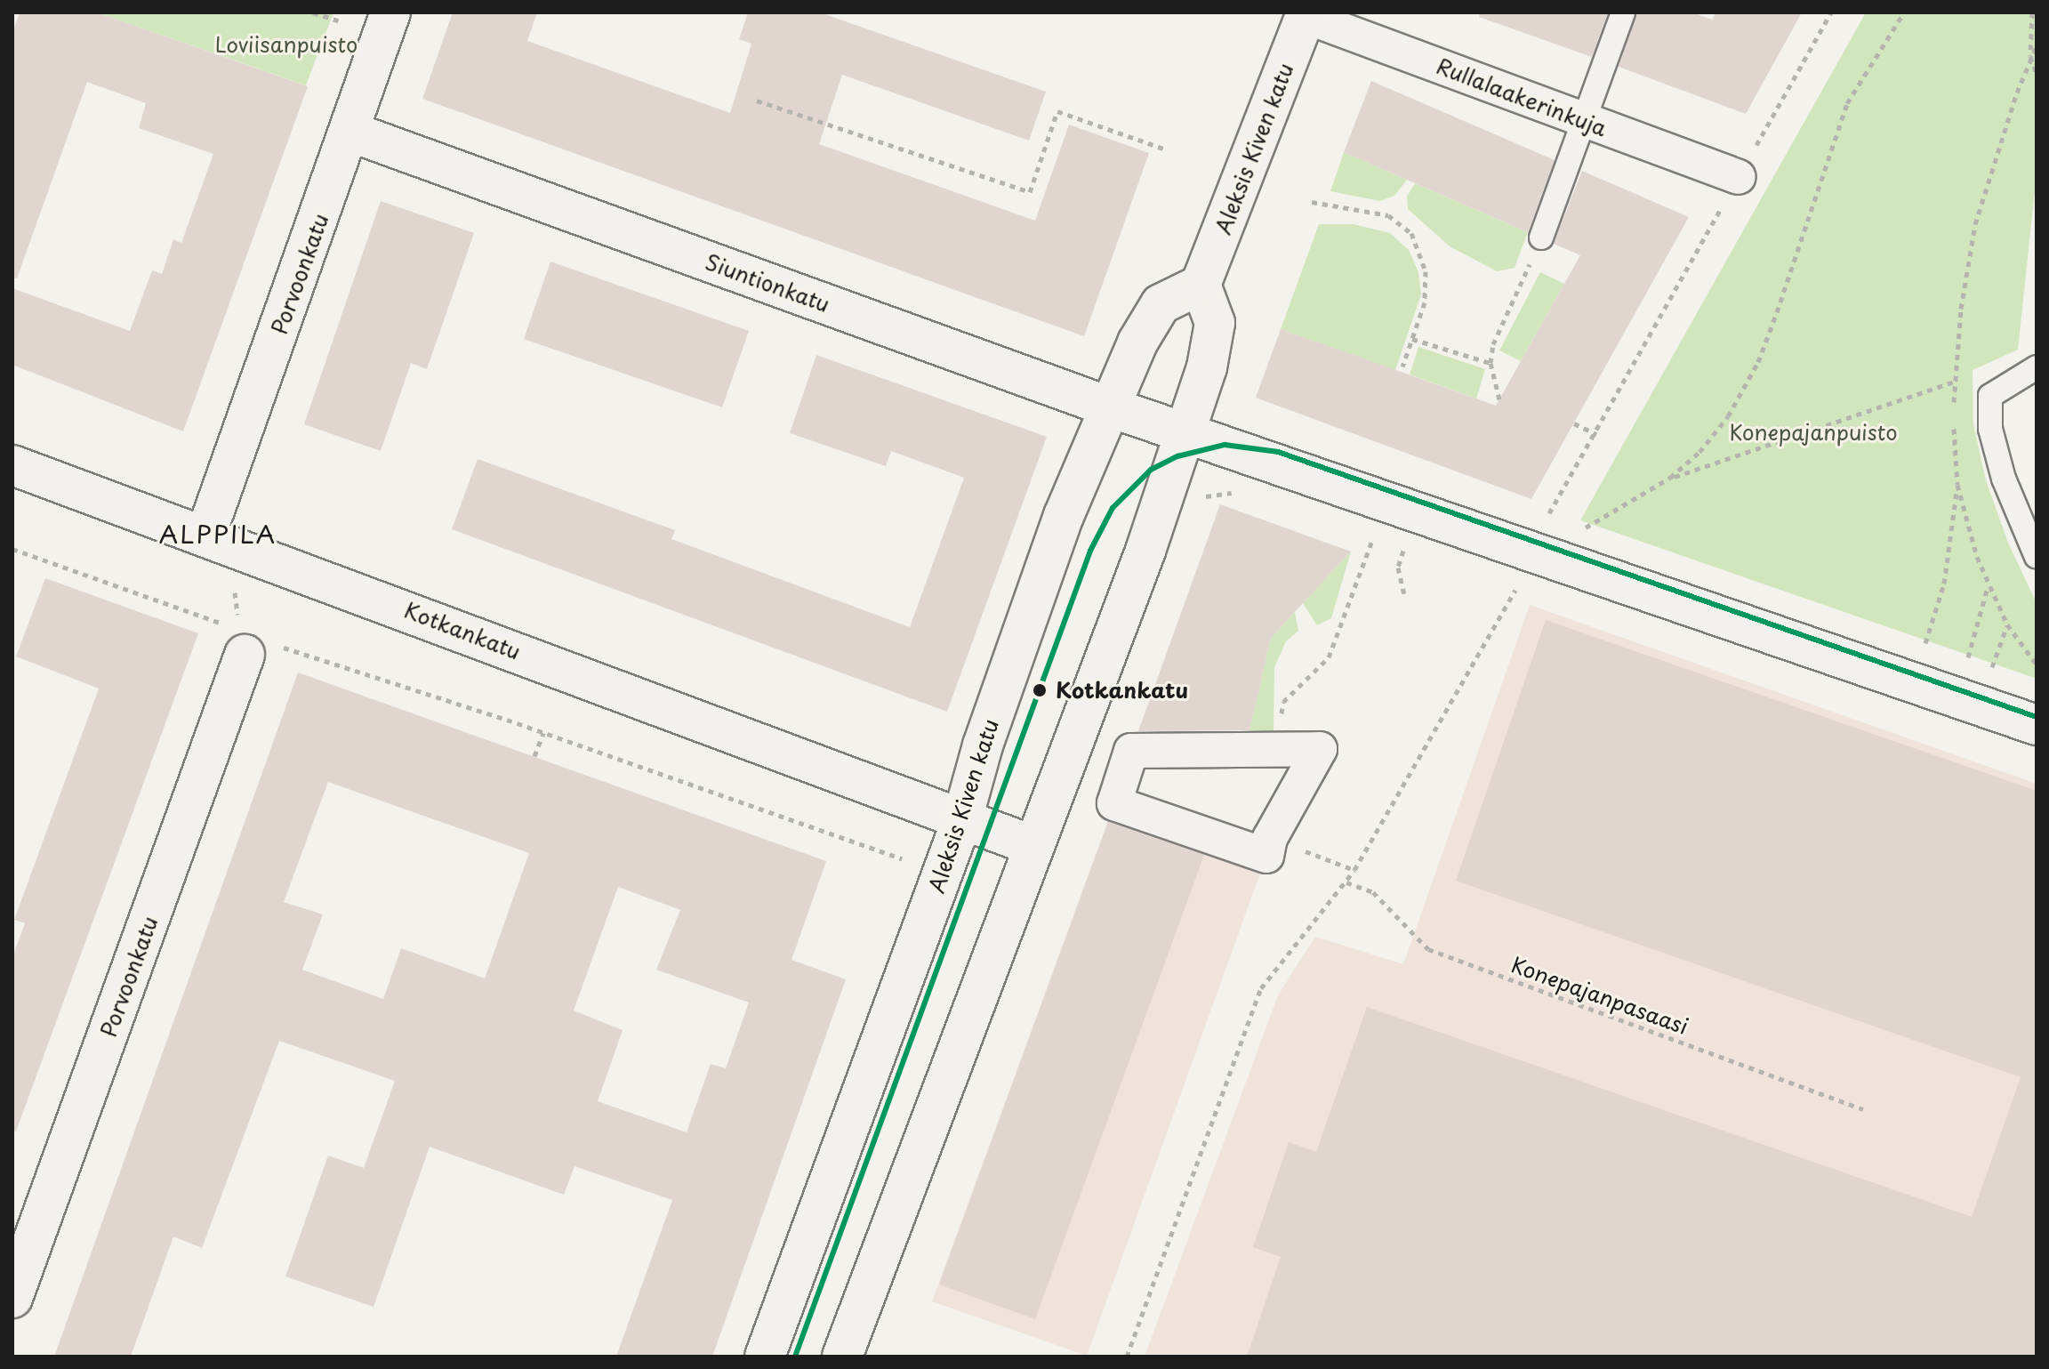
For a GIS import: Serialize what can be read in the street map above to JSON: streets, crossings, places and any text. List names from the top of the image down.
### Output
{
  "streets": {
    "street": [
      "Rullalaakerinkuja",
      "Aleksis Kiven katu",
      "Porvoonkatu",
      "Siuntionkatu",
      "Kotkankatu"
    ],
    "path": ["Konepajanpasaasi"]
  },
  "crossings": [
    ["Rullalaakerinkuja", "Aleksis Kiven katu"],
    ["Aleksis Kiven katu", "Siuntionkatu"],
    ["Aleksis Kiven katu", "Kotkankatu"],
    ["Porvoonkatu", "Siuntionkatu"],
    ["Porvoonkatu", "Kotkankatu"]
  ],
  "districts": ["ALPPILA"],
  "parks": ["Loviisanpuisto", "Konepajanpuisto"],
  "places": ["Kotkankatu"]
}
